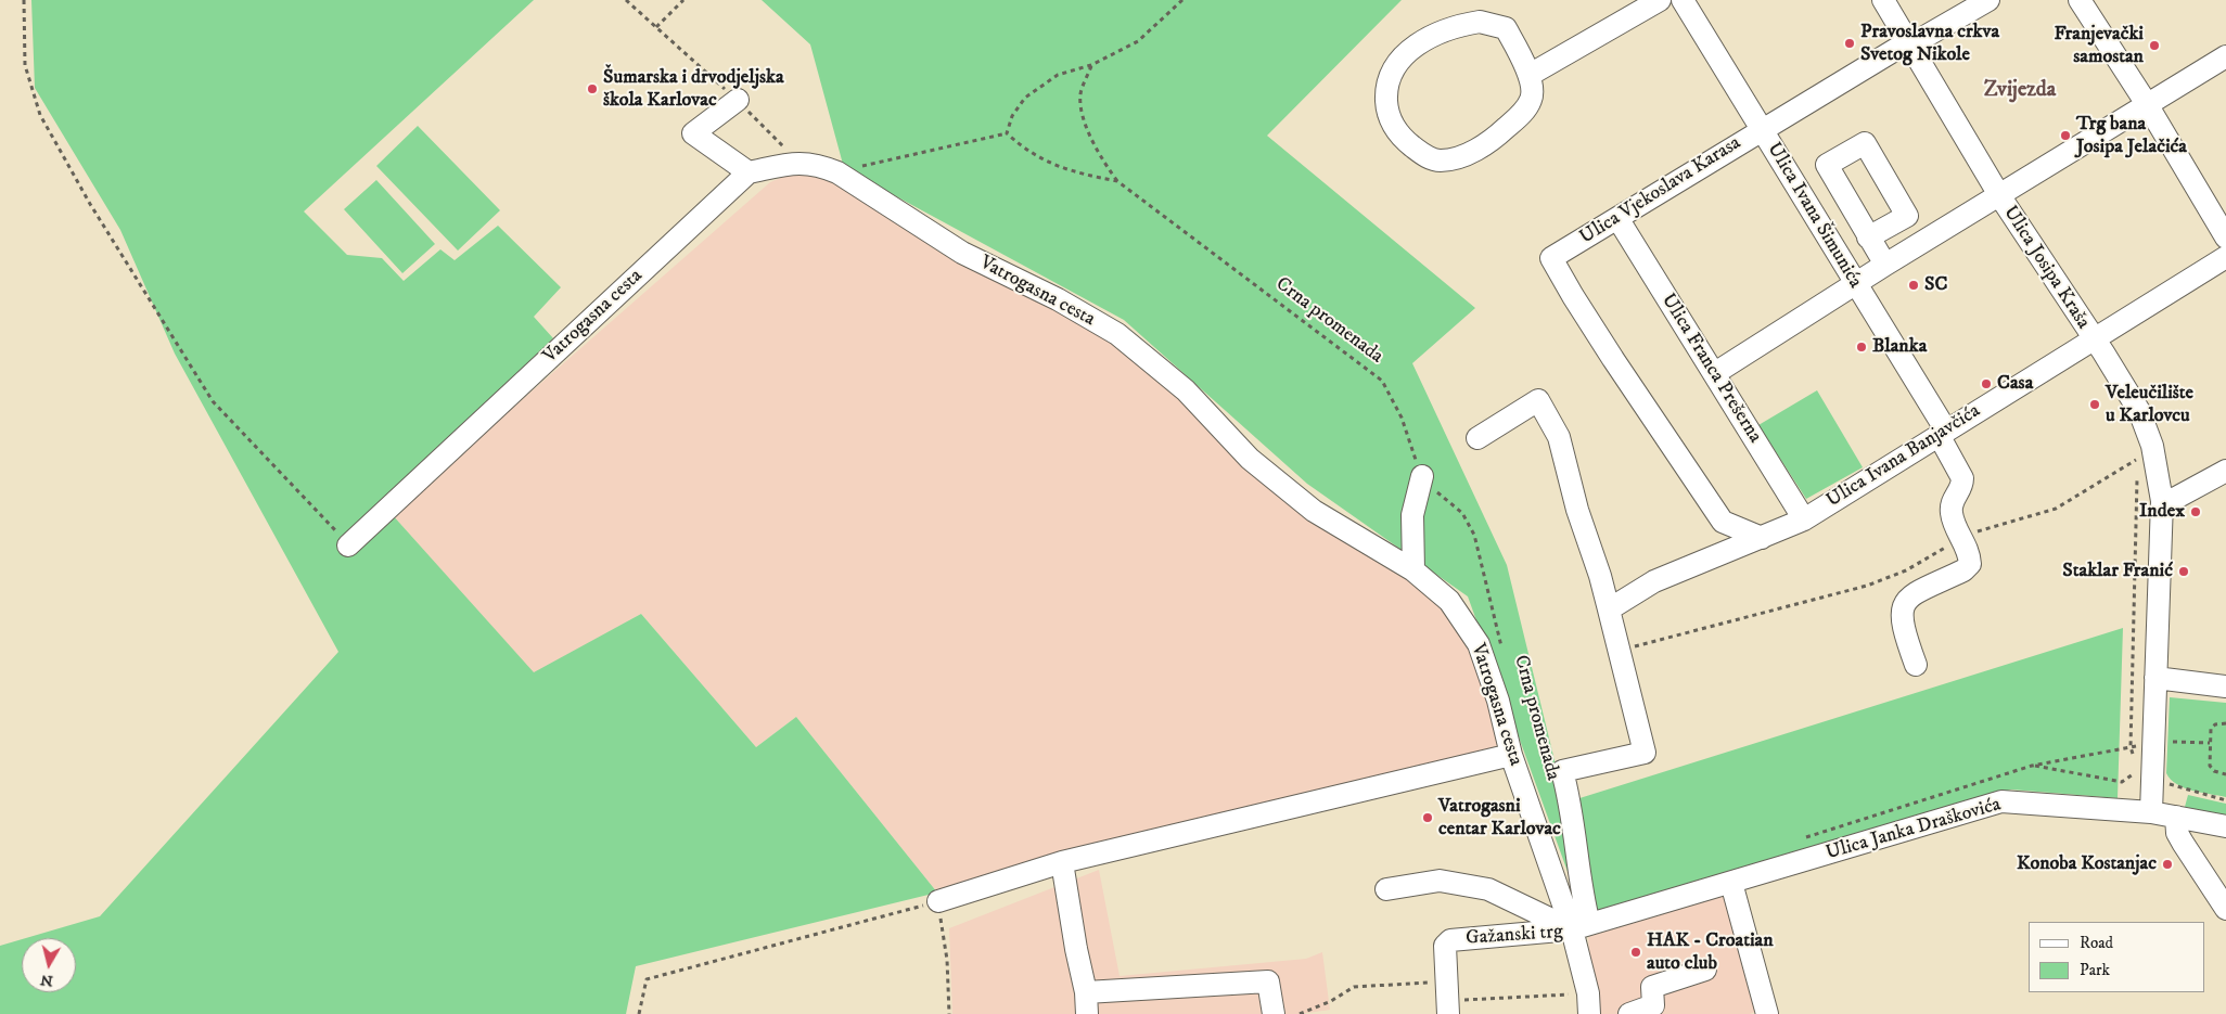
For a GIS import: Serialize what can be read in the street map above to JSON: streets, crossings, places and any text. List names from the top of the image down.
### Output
{
  "streets": {
    "street": [
      "Ulica Vjekoslava Karasa",
      "Ulica Ivana Šimunića",
      "Ulica Josipa Kraša",
      "Vatrogasna cesta",
      "Ulica Franca Prešerna",
      "Ulica Ivana Banjavčića",
      "Ulica Janka Draškovića",
      "Gažanski trg"
    ],
    "path": ["Crna promenada"]
  },
  "crossings": [
    ["Ulica Vjekoslava Karasa", "Ulica Ivana Šimunića"],
    ["Ulica Vjekoslava Karasa", "Ulica Franca Prešerna"],
    ["Ulica Vjekoslava Karasa", "Ulica Ivana Banjavčića"],
    ["Ulica Ivana Šimunića", "Ulica Ivana Banjavčića"],
    ["Ulica Josipa Kraša", "Ulica Ivana Banjavčića"],
    ["Ulica Josipa Kraša", "Ulica Janka Draškovića"],
    ["Vatrogasna cesta", "Ulica Janka Draškovića"],
    ["Vatrogasna cesta", "Gažanski trg"],
    ["Ulica Franca Prešerna", "Ulica Ivana Banjavčića"],
    ["Ulica Janka Draškovića", "Gažanski trg"]
  ],
  "districts": ["Zvijezda"],
  "places": [
    "Pravoslavna crkva Svetog Nikole",
    "Franjevački samostan",
    "Šumarska i drvodjeljska škola Karlovac",
    "Trg bana Josipa Jelačića",
    "SC",
    "Blanka",
    "Casa",
    "Veleučilište u Karlovcu",
    "Index",
    "Staklar Franić",
    "Vatrogasni centar Karlovac",
    "Konoba Kostanjac",
    "HAK - Croatian auto club"
  ],
  "legend": ["Road", "Park"],
  "north": "bottom"
}
